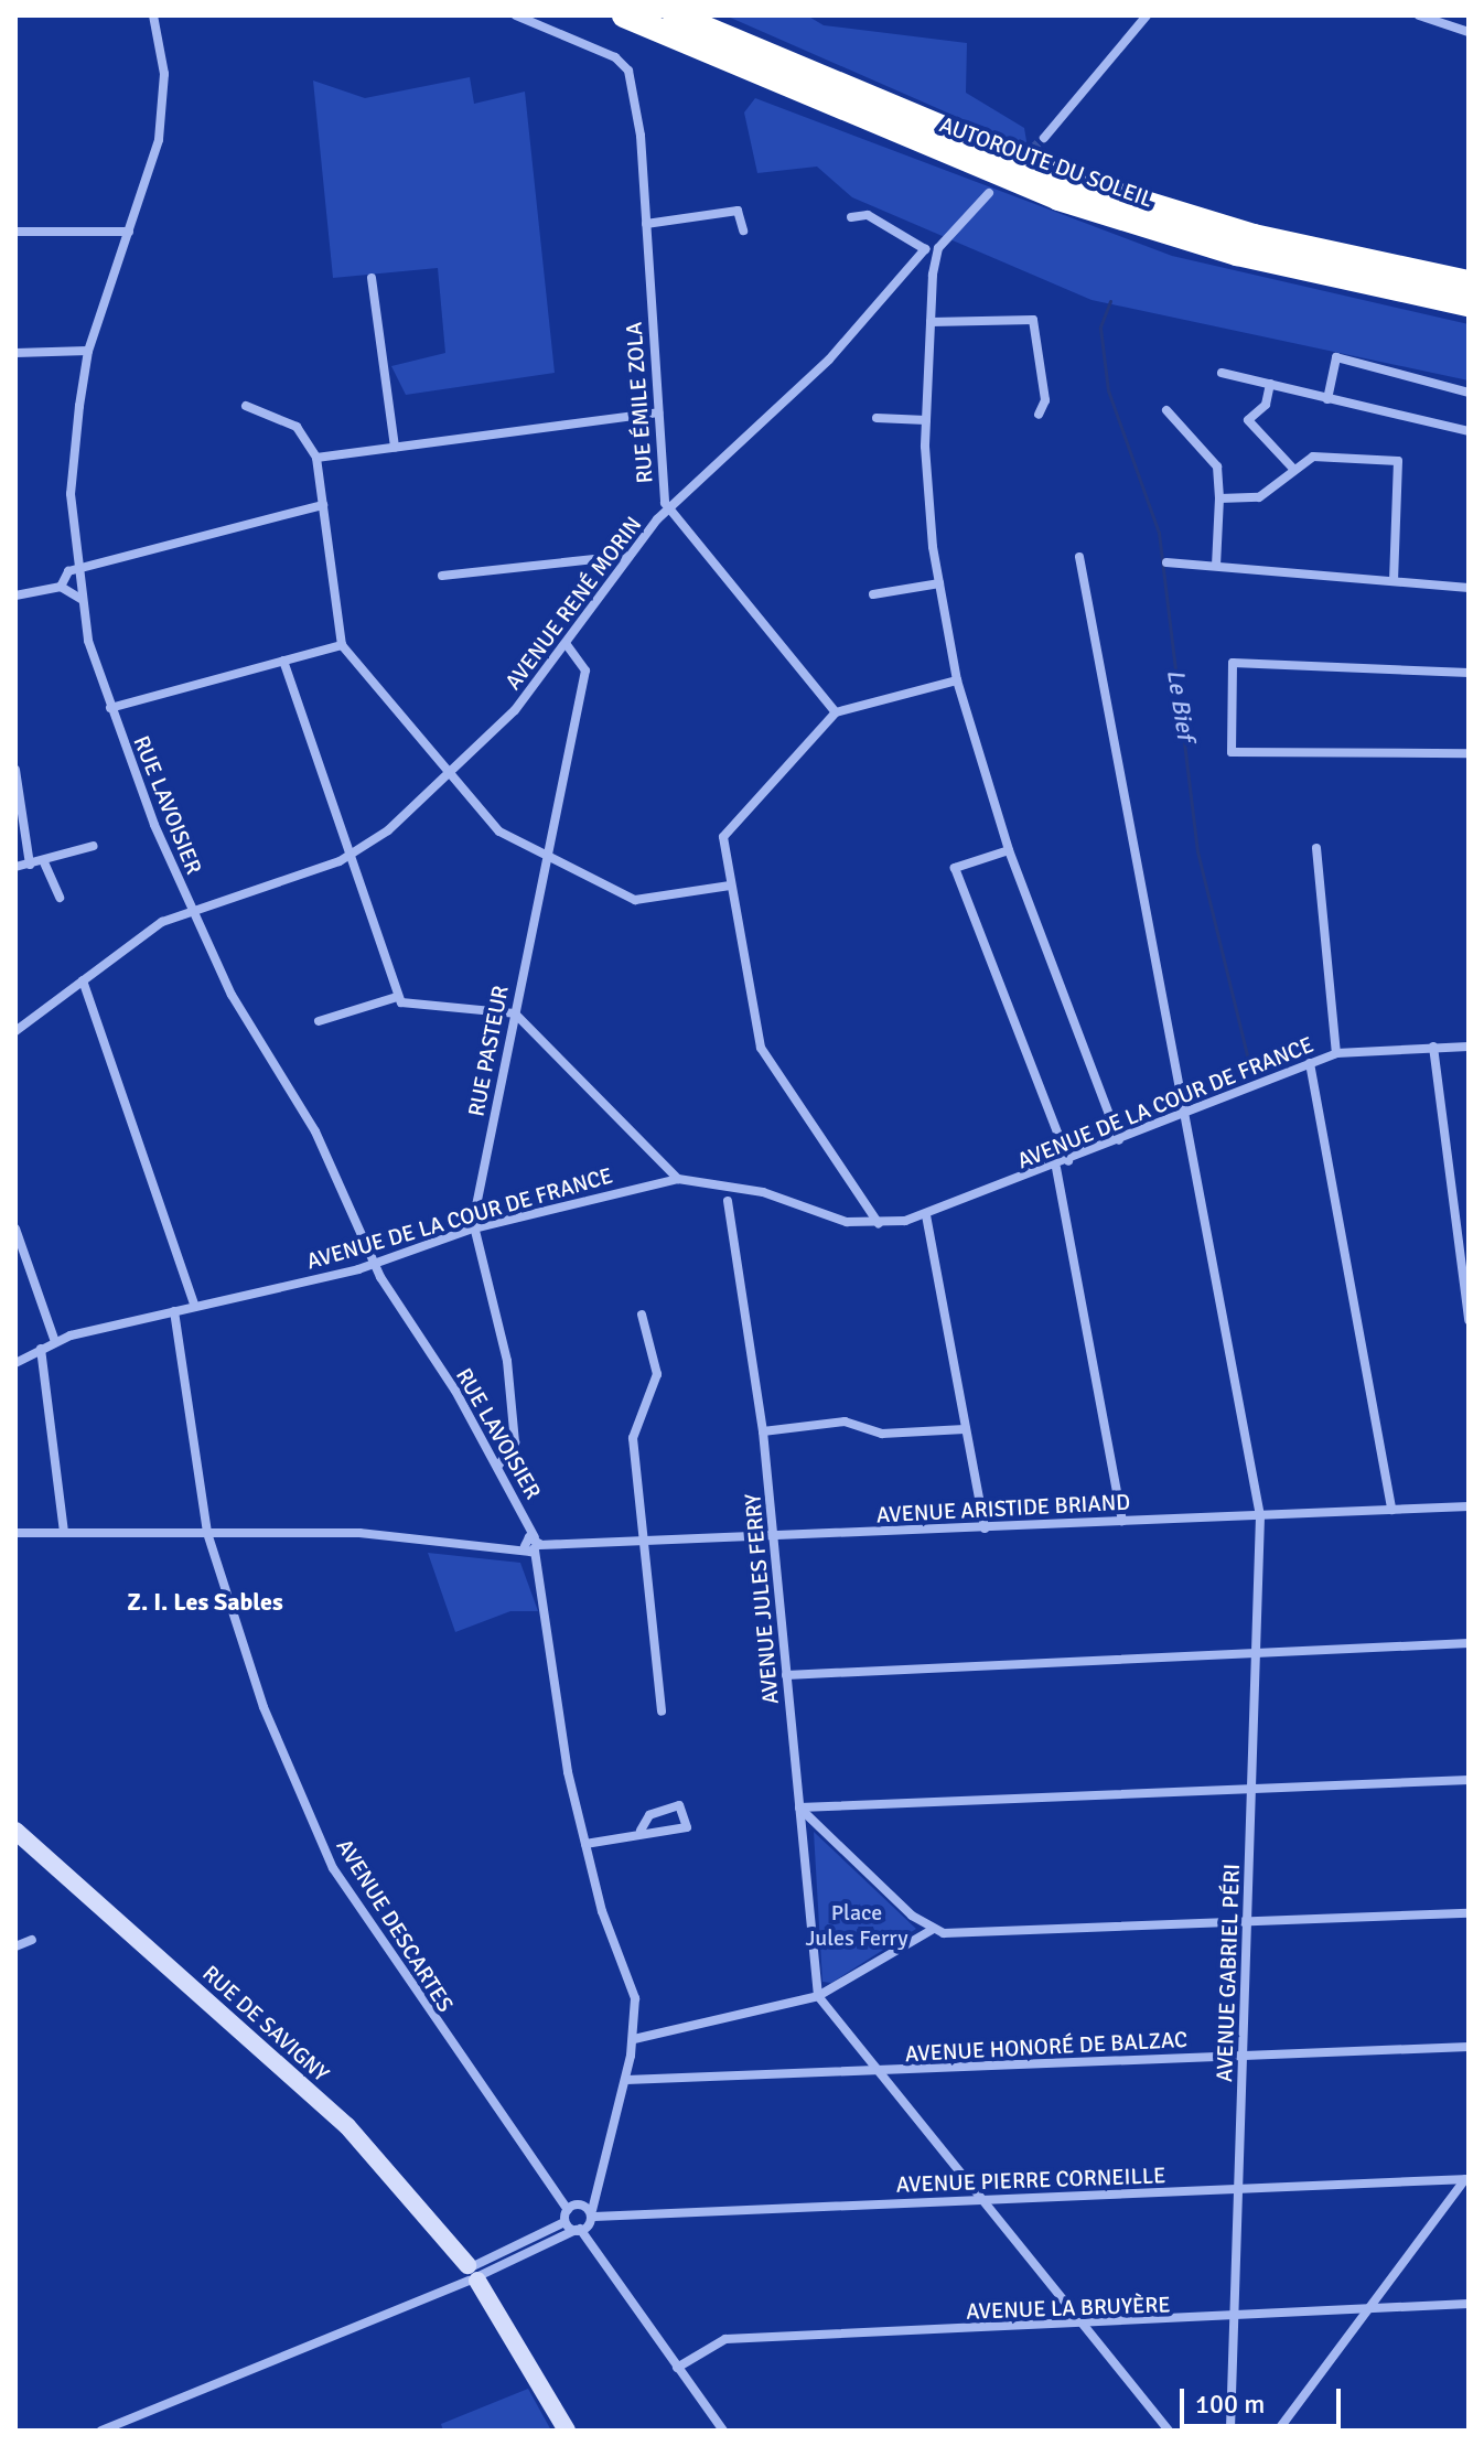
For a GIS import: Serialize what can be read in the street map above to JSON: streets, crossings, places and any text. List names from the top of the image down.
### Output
{
  "streets": {
    "highway": ["AUTOROUTE DU SOLEIL"],
    "street": [
      "RUE ÉMILE ZOLA",
      "AVENUE RENÉ MORIN",
      "RUE LAVOISIER",
      "RUE PASTEUR",
      "AVENUE DE LA COUR DE FRANCE",
      "AVENUE ARISTIDE BRIAND",
      "AVENUE JULES FERRY",
      "AVENUE DESCARTES",
      "AVENUE GABRIEL PÉRI",
      "RUE DE SAVIGNY",
      "AVENUE HONORÉ DE BALZAC",
      "AVENUE PIERRE CORNEILLE",
      "AVENUE LA BRUYÈRE"
    ]
  },
  "crossings": [
    ["RUE ÉMILE ZOLA", "AVENUE RENÉ MORIN"],
    ["AVENUE RENÉ MORIN", "RUE LAVOISIER"],
    ["AVENUE RENÉ MORIN", "RUE PASTEUR"],
    ["RUE LAVOISIER", "RUE PASTEUR"],
    ["RUE LAVOISIER", "AVENUE DE LA COUR DE FRANCE"],
    ["RUE LAVOISIER", "AVENUE ARISTIDE BRIAND"],
    ["RUE LAVOISIER", "AVENUE HONORÉ DE BALZAC"],
    ["RUE LAVOISIER", "AVENUE PIERRE CORNEILLE"],
    ["RUE PASTEUR", "AVENUE DE LA COUR DE FRANCE"],
    ["AVENUE DE LA COUR DE FRANCE", "AVENUE DESCARTES"],
    ["AVENUE DE LA COUR DE FRANCE", "AVENUE GABRIEL PÉRI"],
    ["AVENUE ARISTIDE BRIAND", "AVENUE JULES FERRY"],
    ["AVENUE ARISTIDE BRIAND", "AVENUE DESCARTES"],
    ["AVENUE ARISTIDE BRIAND", "AVENUE GABRIEL PÉRI"],
    ["AVENUE DESCARTES", "AVENUE PIERRE CORNEILLE"],
    ["AVENUE GABRIEL PÉRI", "AVENUE HONORÉ DE BALZAC"],
    ["AVENUE GABRIEL PÉRI", "AVENUE PIERRE CORNEILLE"],
    ["AVENUE GABRIEL PÉRI", "AVENUE LA BRUYÈRE"]
  ],
  "districts": ["Z. I. Les Sables"],
  "water": ["Le Bief"],
  "parks": ["Place Jules Ferry"],
  "scale_bar": "100 m"
}
